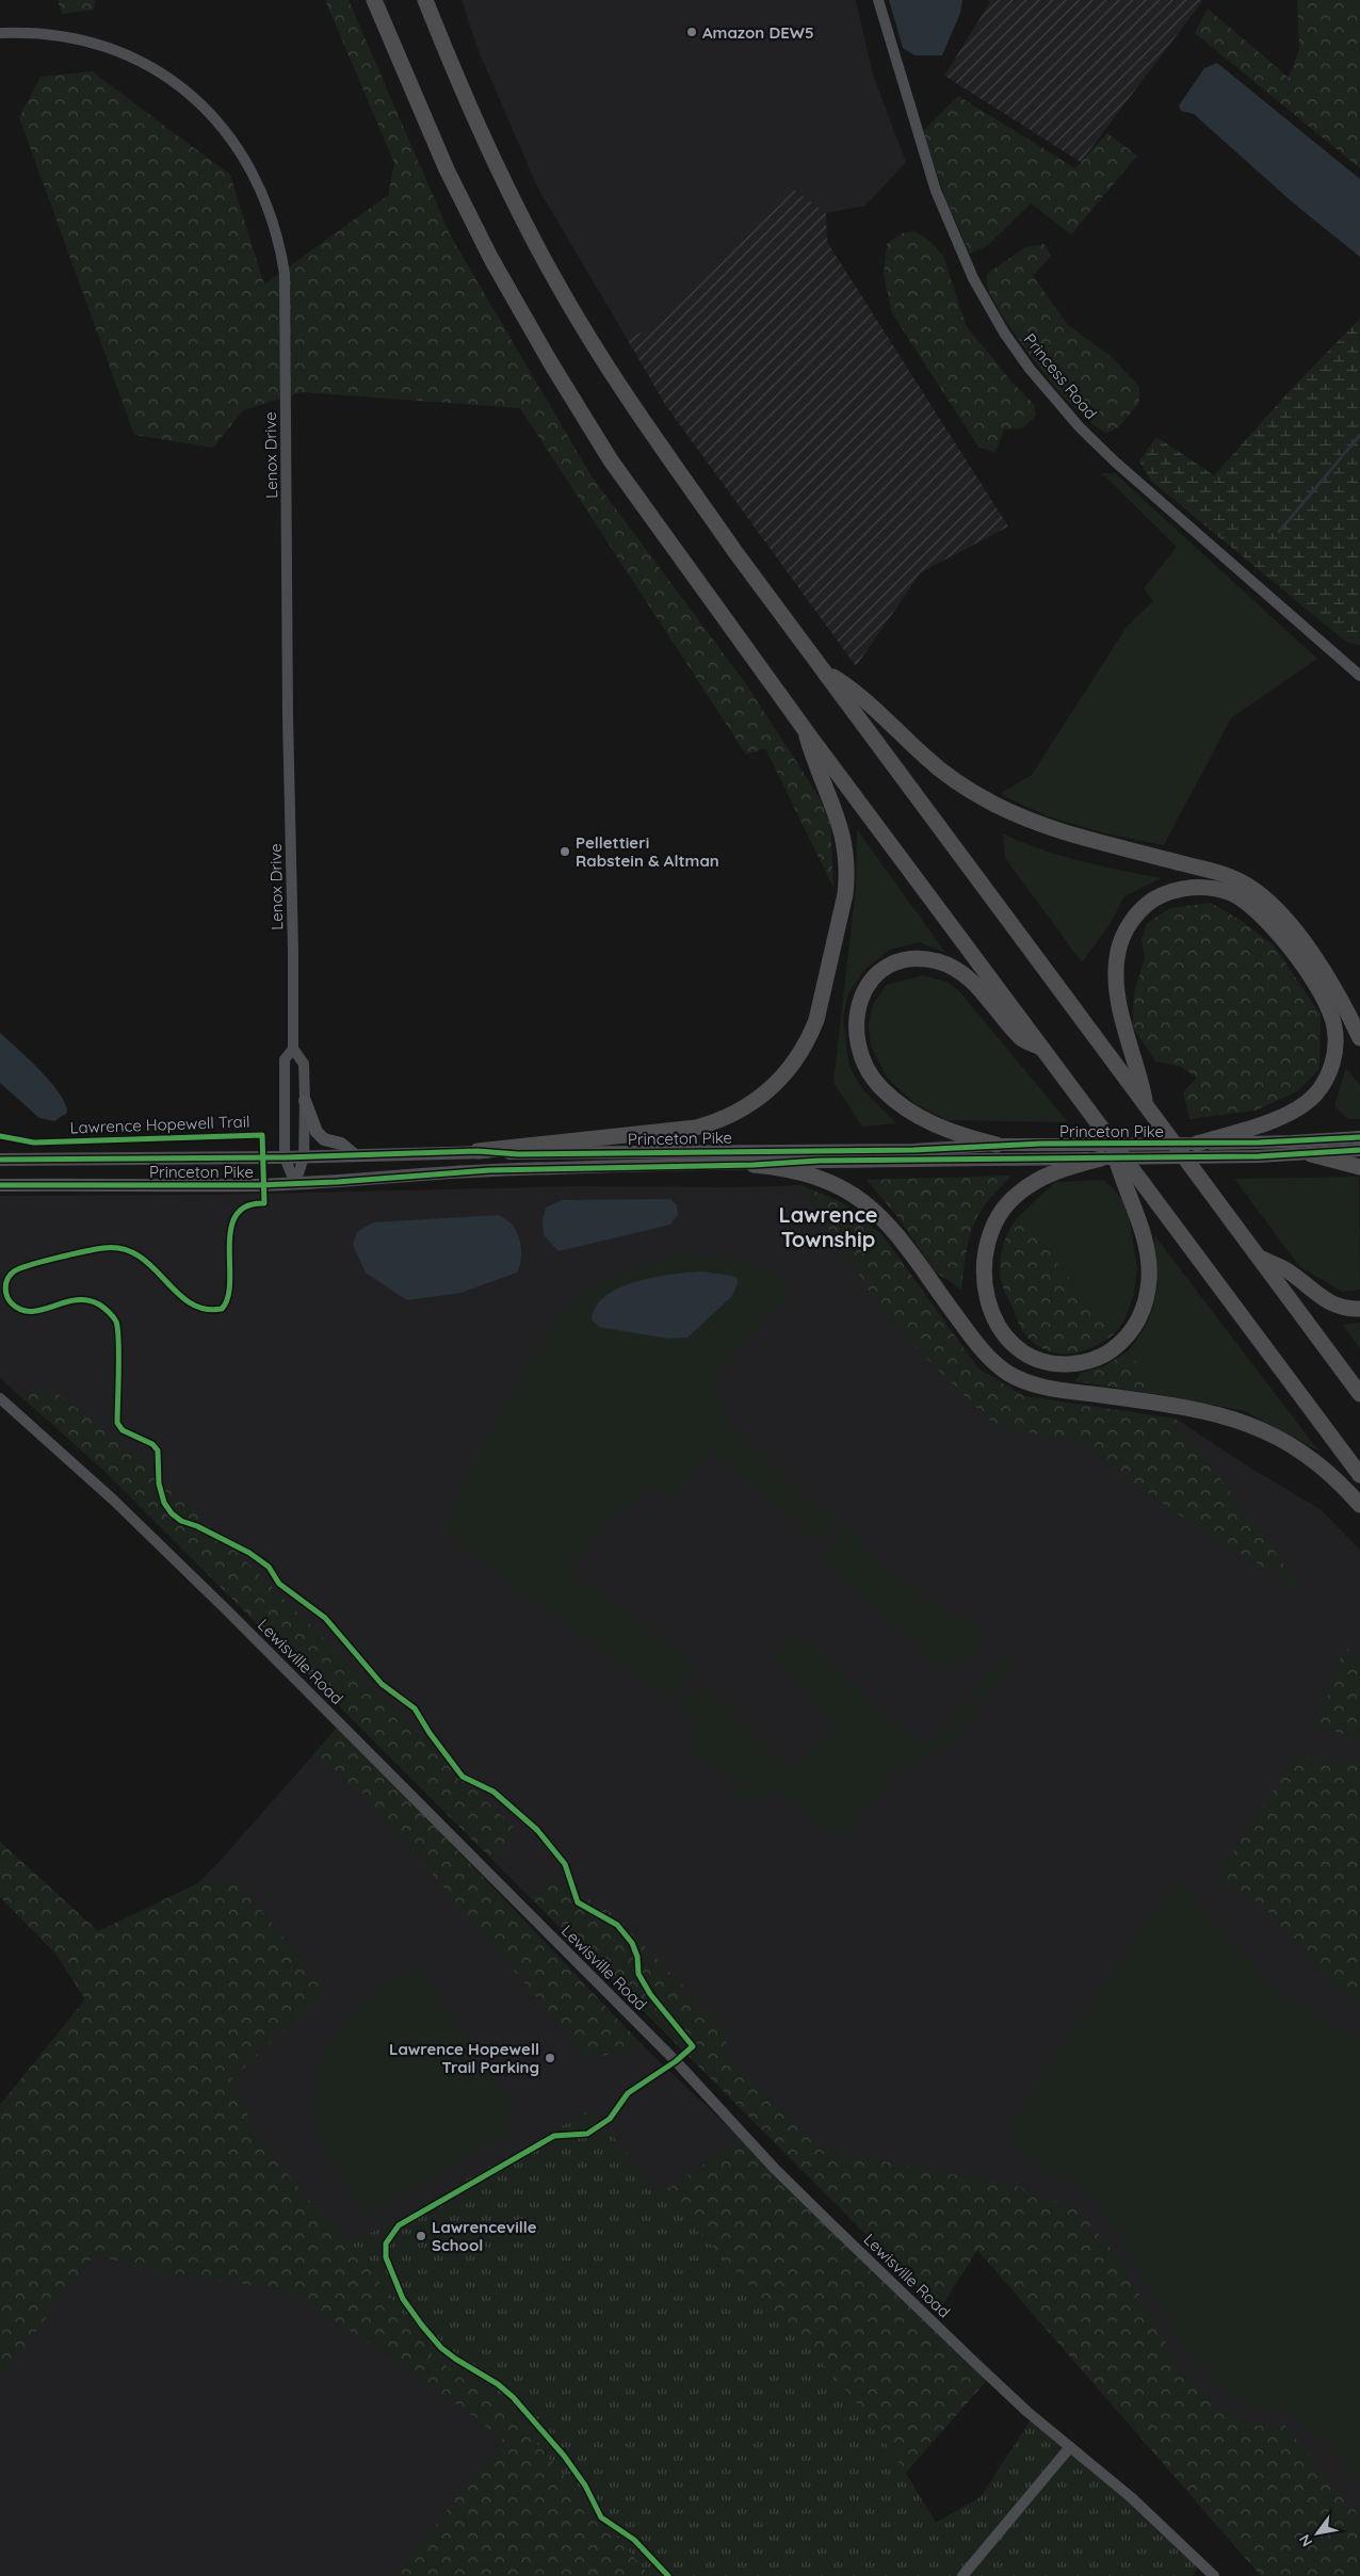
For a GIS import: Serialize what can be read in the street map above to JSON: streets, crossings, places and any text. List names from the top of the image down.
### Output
{
  "streets": {
    "main road": ["Princeton Pike"],
    "street": ["Princess Road", "Lenox Drive", "Lewisville Road"],
    "cycle path": ["Lawrence Hopewell Trail"]
  },
  "crossings": [
    ["Lenox Drive", "Princeton Pike"]
  ],
  "districts": ["Lawrence Township"],
  "places": [
    "Amazon DEW5",
    "Pellettieri Rabstein & Altman",
    "Lawrence Hopewell Trail Parking",
    "Lawrenceville School"
  ],
  "north": "bottom left"
}
